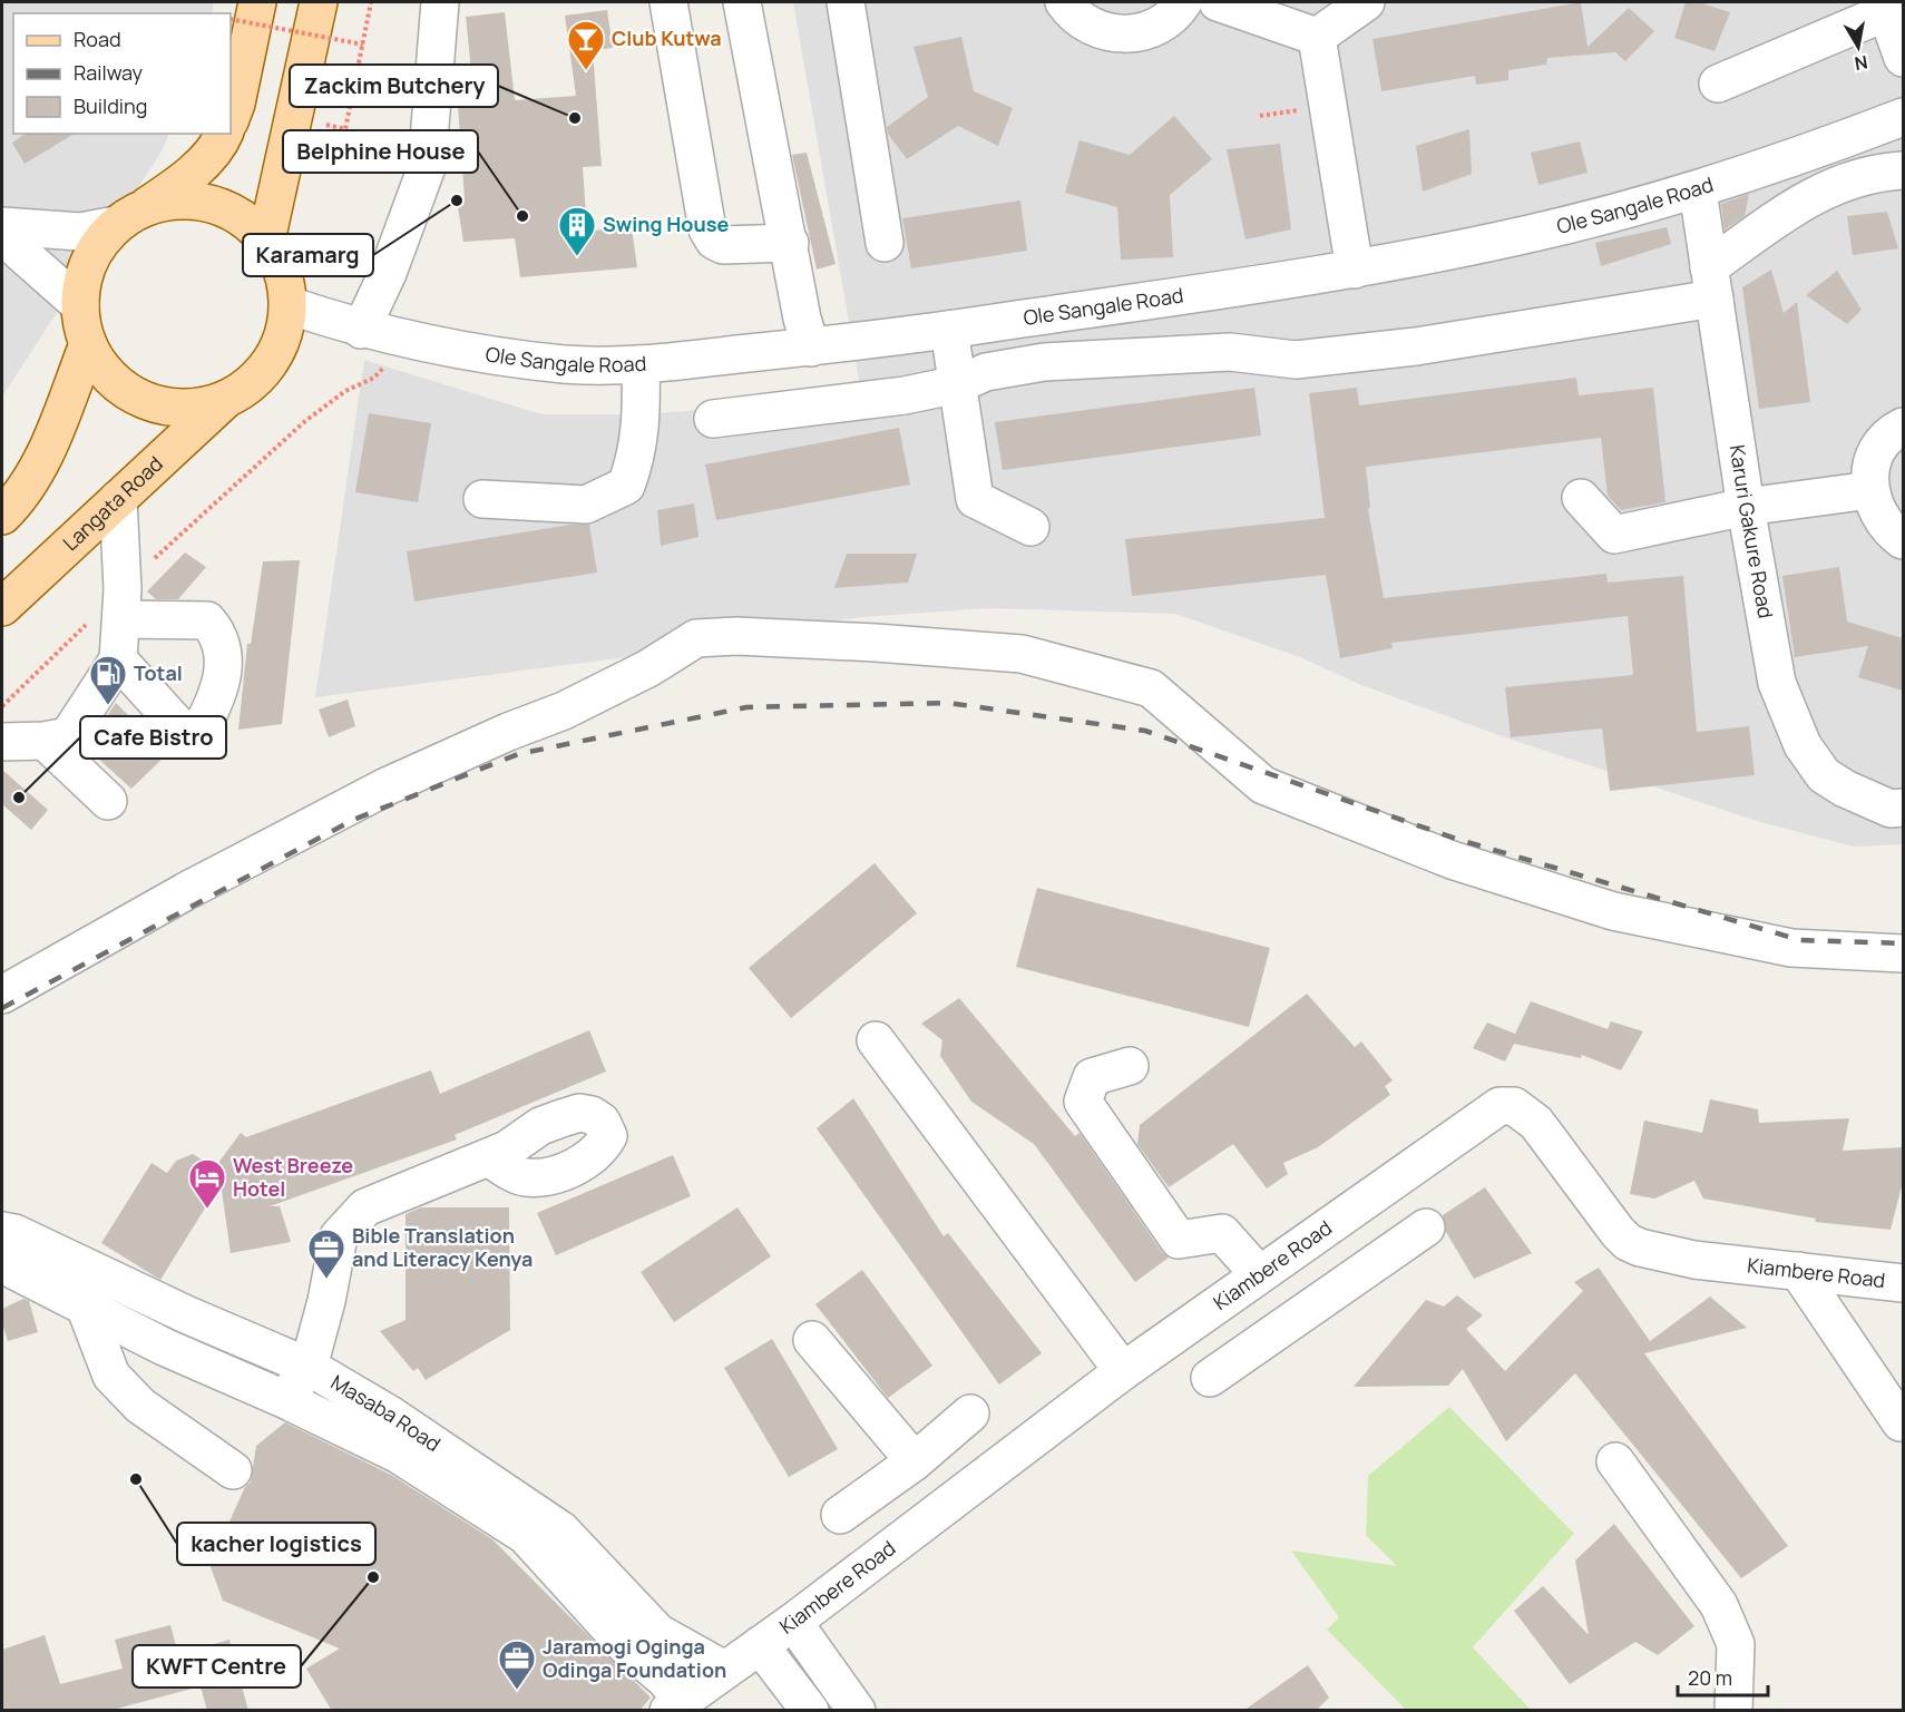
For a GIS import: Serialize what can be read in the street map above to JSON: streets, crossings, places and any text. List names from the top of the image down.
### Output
{
  "streets": {
    "main road": ["Langata Road"],
    "street": [
      "Ole Sangale Road",
      "Karuri Gakure Road",
      "Kiambere Road",
      "Masaba Road"
    ]
  },
  "crossings": [
    ["Ole Sangale Road", "Langata Road"],
    ["Ole Sangale Road", "Karuri Gakure Road"],
    ["Kiambere Road", "Masaba Road"]
  ],
  "places": {
    "bar": ["Club Kutwa"],
    "other": [
      "Zackim Butchery",
      "Karamarg",
      "Belphine House",
      "Cafe Bistro",
      "kacher logistics",
      "KWFT Centre"
    ],
    "building": ["Swing House"],
    "fuel station": ["Total"],
    "hotel": ["West Breeze Hotel"],
    "office": ["Bible Translation and Literacy Kenya", "Jaramogi Oginga Odinga Foundation"]
  },
  "legend": ["Road", "Railway", "Building"],
  "scale_bar": "20 m",
  "north": "bottom"
}
